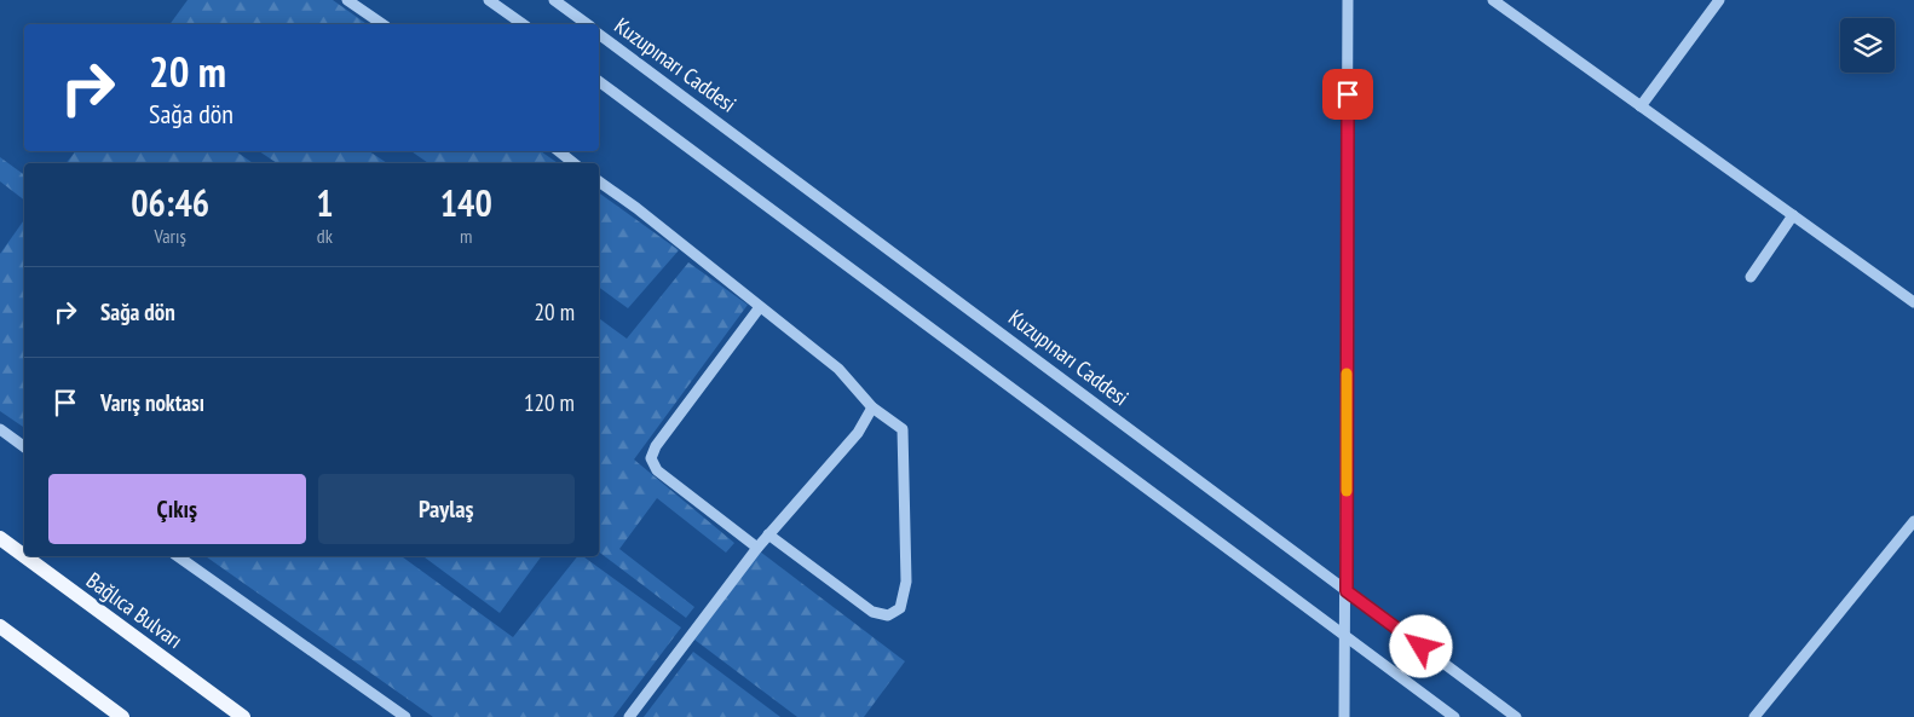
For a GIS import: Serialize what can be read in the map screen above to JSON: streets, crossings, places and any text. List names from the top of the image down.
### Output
{
  "streets": {
    "main road": ["Bağlıca Bulvarı"],
    "street": ["Kuzupınarı Caddesi"]
  },
  "page": {
    "turn": ["20 m", "Sağa dön"],
    "eta": [
      "06:46",
      "Varış",
      "1",
      "dk",
      "140",
      "m"
    ],
    "list": [
      {
        "name": "Sağa dön",
        "value": "20 m"
      },
      {
        "name": "Varış noktası",
        "value": "120 m"
      }
    ],
    "buttons": ["Çıkış", "Paylaş"]
  }
}
